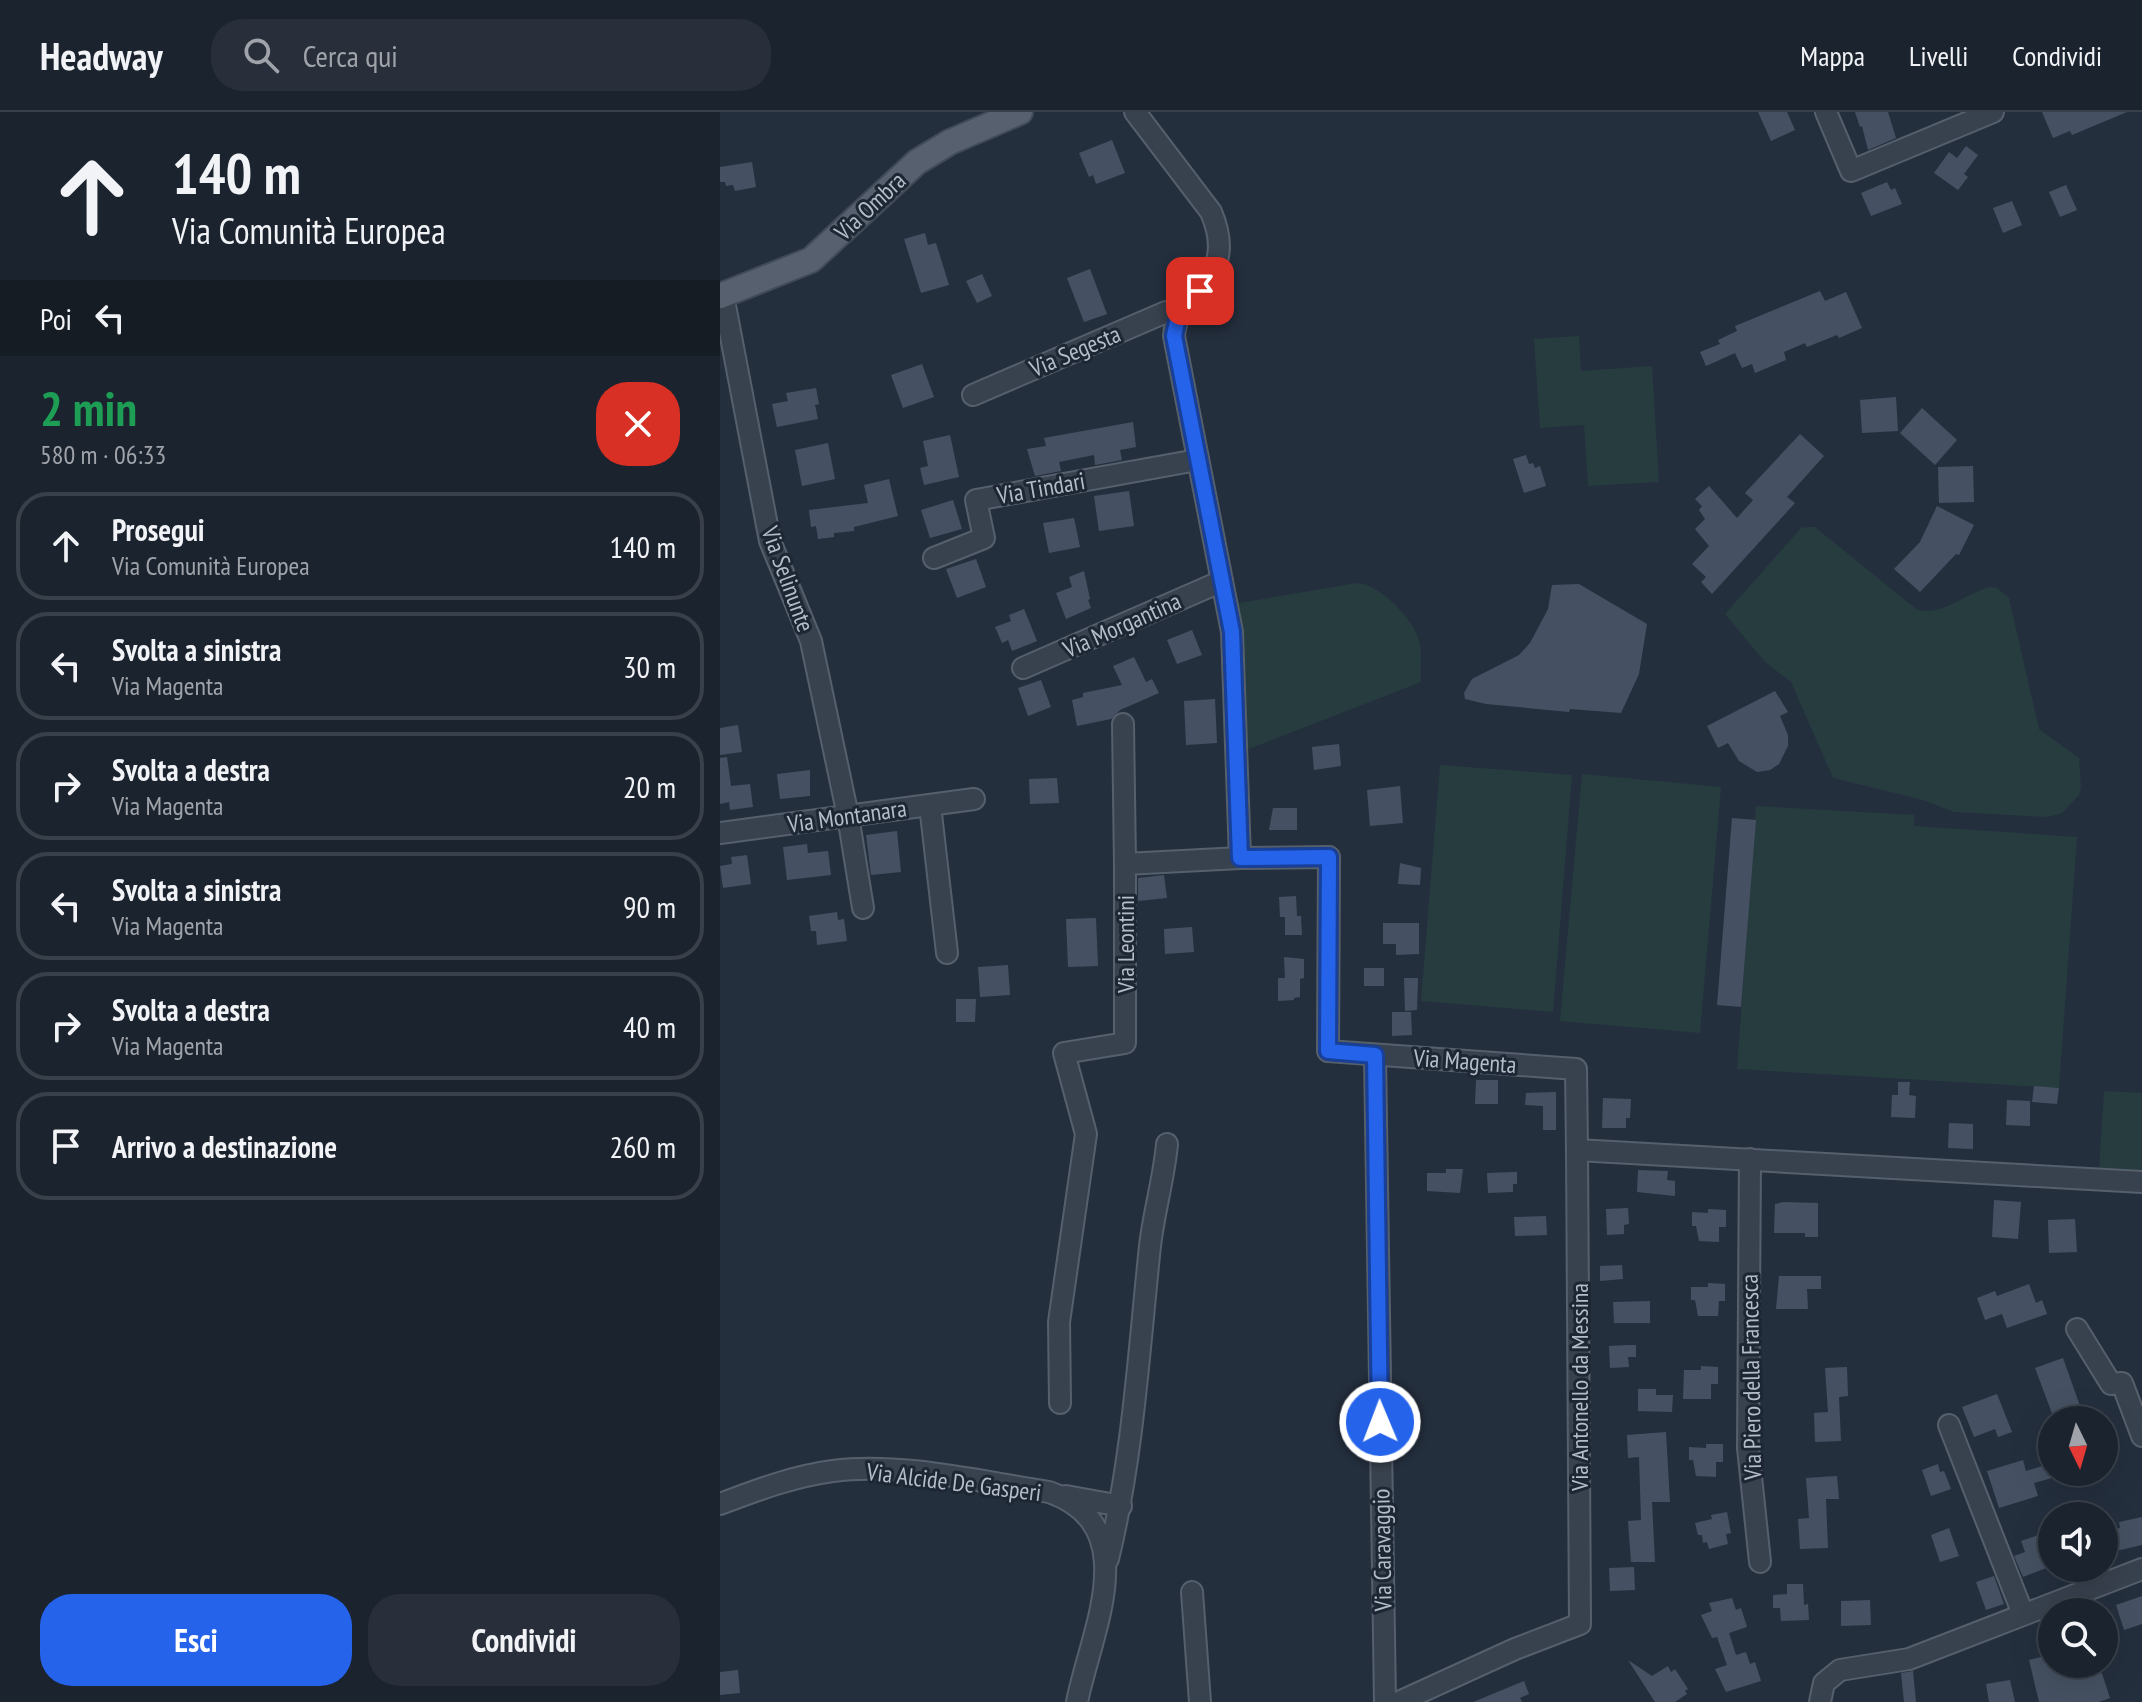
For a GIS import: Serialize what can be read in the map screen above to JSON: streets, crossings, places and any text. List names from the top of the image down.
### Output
{
  "streets": {
    "main road": ["Via Ombra"],
    "street": [
      "Via Segesta",
      "Via Tindari",
      "Via Selinunte",
      "Via Morgantina",
      "Via Montanara",
      "Via Leontini",
      "Via Magenta",
      "Via Piero della Francesca",
      "Via Antonello da Messina",
      "Via Alcide De Gasperi",
      "Via Caravaggio"
    ]
  },
  "crossings": [
    ["Via Ombra", "Via Selinunte"],
    ["Via Selinunte", "Via Montanara"],
    ["Via Leontini", "Via Magenta"],
    ["Via Magenta", "Via Antonello da Messina"],
    ["Via Magenta", "Via Caravaggio"]
  ],
  "north": "bottom",
  "page": {
    "header": "Headway",
    "search": "Cerca qui",
    "nav": ["Mappa", "Livelli", "Condividi"],
    "turn": ["140 m", "Via Comunità Europea"],
    "then": "Poi",
    "heading": ["2 min", "580 m · 06:33"],
    "list": [
      {
        "name": "Prosegui",
        "note": "Via Comunità Europea",
        "value": "140 m"
      },
      {
        "name": "Svolta a sinistra",
        "note": "Via Magenta",
        "value": "30 m"
      },
      {
        "name": "Svolta a destra",
        "note": "Via Magenta",
        "value": "20 m"
      },
      {
        "name": "Svolta a sinistra",
        "note": "Via Magenta",
        "value": "90 m"
      },
      {
        "name": "Svolta a destra",
        "note": "Via Magenta",
        "value": "40 m"
      },
      {
        "name": "Arrivo a destinazione",
        "value": "260 m"
      }
    ],
    "buttons": ["Esci", "Condividi"]
  }
}
